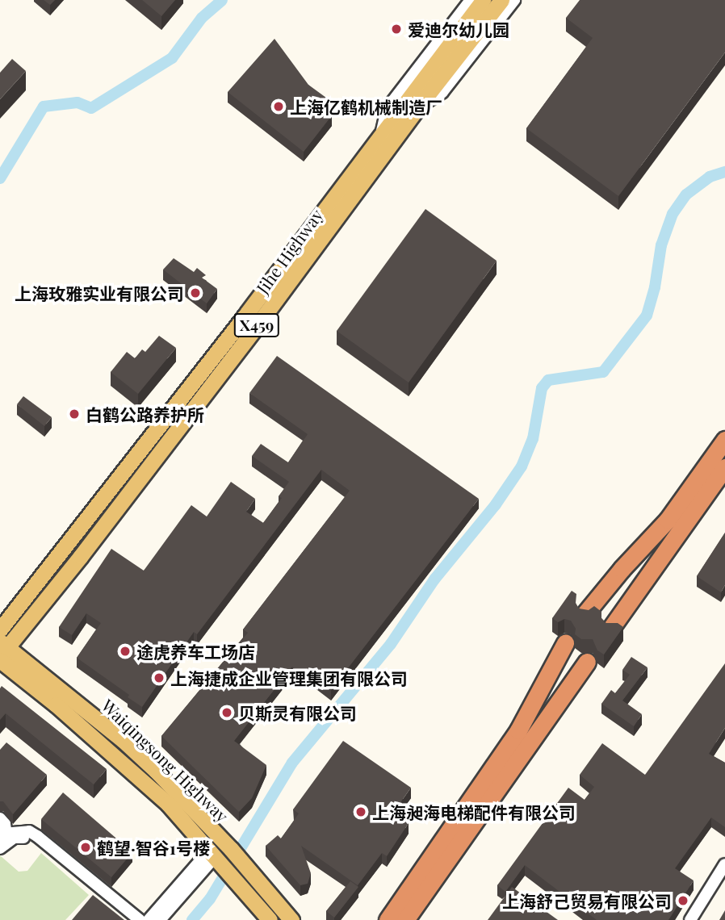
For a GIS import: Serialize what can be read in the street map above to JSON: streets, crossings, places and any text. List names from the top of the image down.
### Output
{
  "streets": {
    "main road": ["Jihe Highway", "X459", "Waiqingsong Highway"]
  },
  "crossings": [
    ["Jihe Highway", "Waiqingsong Highway"]
  ],
  "places": [
    "爱迪尔幼儿园",
    "上海亿鹤机械制造厂",
    "上海玫雅实业有限公司",
    "白鹤公路养护所",
    "途虎养车工场店",
    "上海捷成企业管理集团有限公司",
    "贝斯灵有限公司",
    "上海昶海电梯配件有限公司",
    "鹤望·智谷1号楼",
    "上海舒己贸易有限公司"
  ]
}
